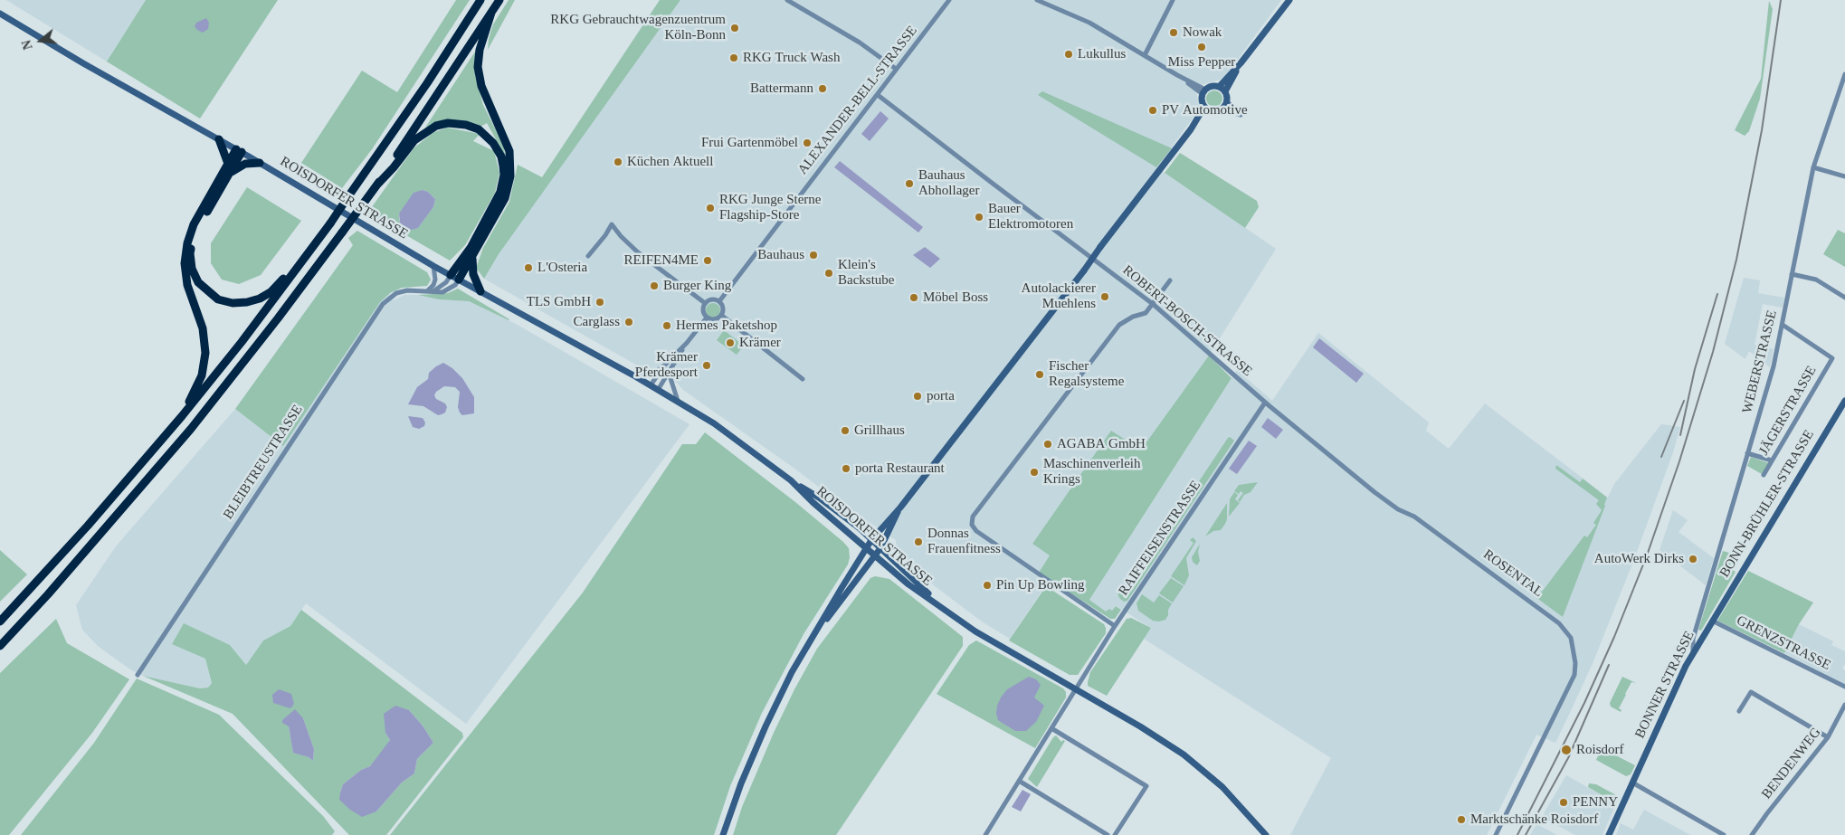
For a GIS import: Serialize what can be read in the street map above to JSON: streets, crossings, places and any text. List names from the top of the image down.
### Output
{
  "streets": {
    "main road": ["ROISDORFER STRASSE", "BONN-BRÜHLER-STRASSE", "BONNER STRASSE"],
    "street": [
      "ALEXANDER-BELL-STRASSE",
      "ROBERT-BOSCH-STRASSE",
      "WEBERSTRASSE",
      "JÄGERSTRASSE",
      "BLEIBTREUSTRASSE",
      "RAIFFEISENSTRASSE",
      "ROSENTAL",
      "GRENZSTRASSE",
      "BENDENWEG"
    ]
  },
  "crossings": [
    ["ALEXANDER-BELL-STRASSE", "ROBERT-BOSCH-STRASSE"],
    ["ROISDORFER STRASSE", "BLEIBTREUSTRASSE"],
    ["ROISDORFER STRASSE", "RAIFFEISENSTRASSE"],
    ["ROBERT-BOSCH-STRASSE", "RAIFFEISENSTRASSE"],
    ["ROBERT-BOSCH-STRASSE", "ROSENTAL"],
    ["WEBERSTRASSE", "JÄGERSTRASSE"],
    ["WEBERSTRASSE", "BONNER STRASSE"],
    ["BONN-BRÜHLER-STRASSE", "GRENZSTRASSE"],
    ["BONN-BRÜHLER-STRASSE", "BONNER STRASSE"],
    ["RAIFFEISENSTRASSE", "ROSENTAL"],
    ["GRENZSTRASSE", "BONNER STRASSE"]
  ],
  "places": [
    "RKG Gebrauchtwagenzuentrum Köln-Bonn",
    "Nowak",
    "Miss Pepper",
    "Lukullus",
    "RKG Truck Wash",
    "Battermann",
    "PV Automotive",
    "Frui Gartenmöbel",
    "Küchen Aktuell",
    "Bauhaus Abhollager",
    "RKG Junge Sterne Flagship-Store",
    "Bauer Elektromotoren",
    "Bauhaus",
    "REIFEN4ME",
    "L'Osteria",
    "Klein's Backstube",
    "Burger King",
    "Autolackierer Muehlens",
    "Möbel Boss",
    "TLS GmbH",
    "Carglass",
    "Hermes Paketshop",
    "Krämer",
    "Krämer Pferdesport",
    "Fischer Regalsysteme",
    "porta",
    "Grillhaus",
    "AGABA GmbH",
    "porta Restaurant",
    "Maschinenverleih Krings",
    "Donnas Frauenfitness",
    "AutoWerk Dirks",
    "Pin Up Bowling",
    "Roisdorf",
    "PENNY",
    "Marktschänke Roisdorf"
  ],
  "north": "left"
}
